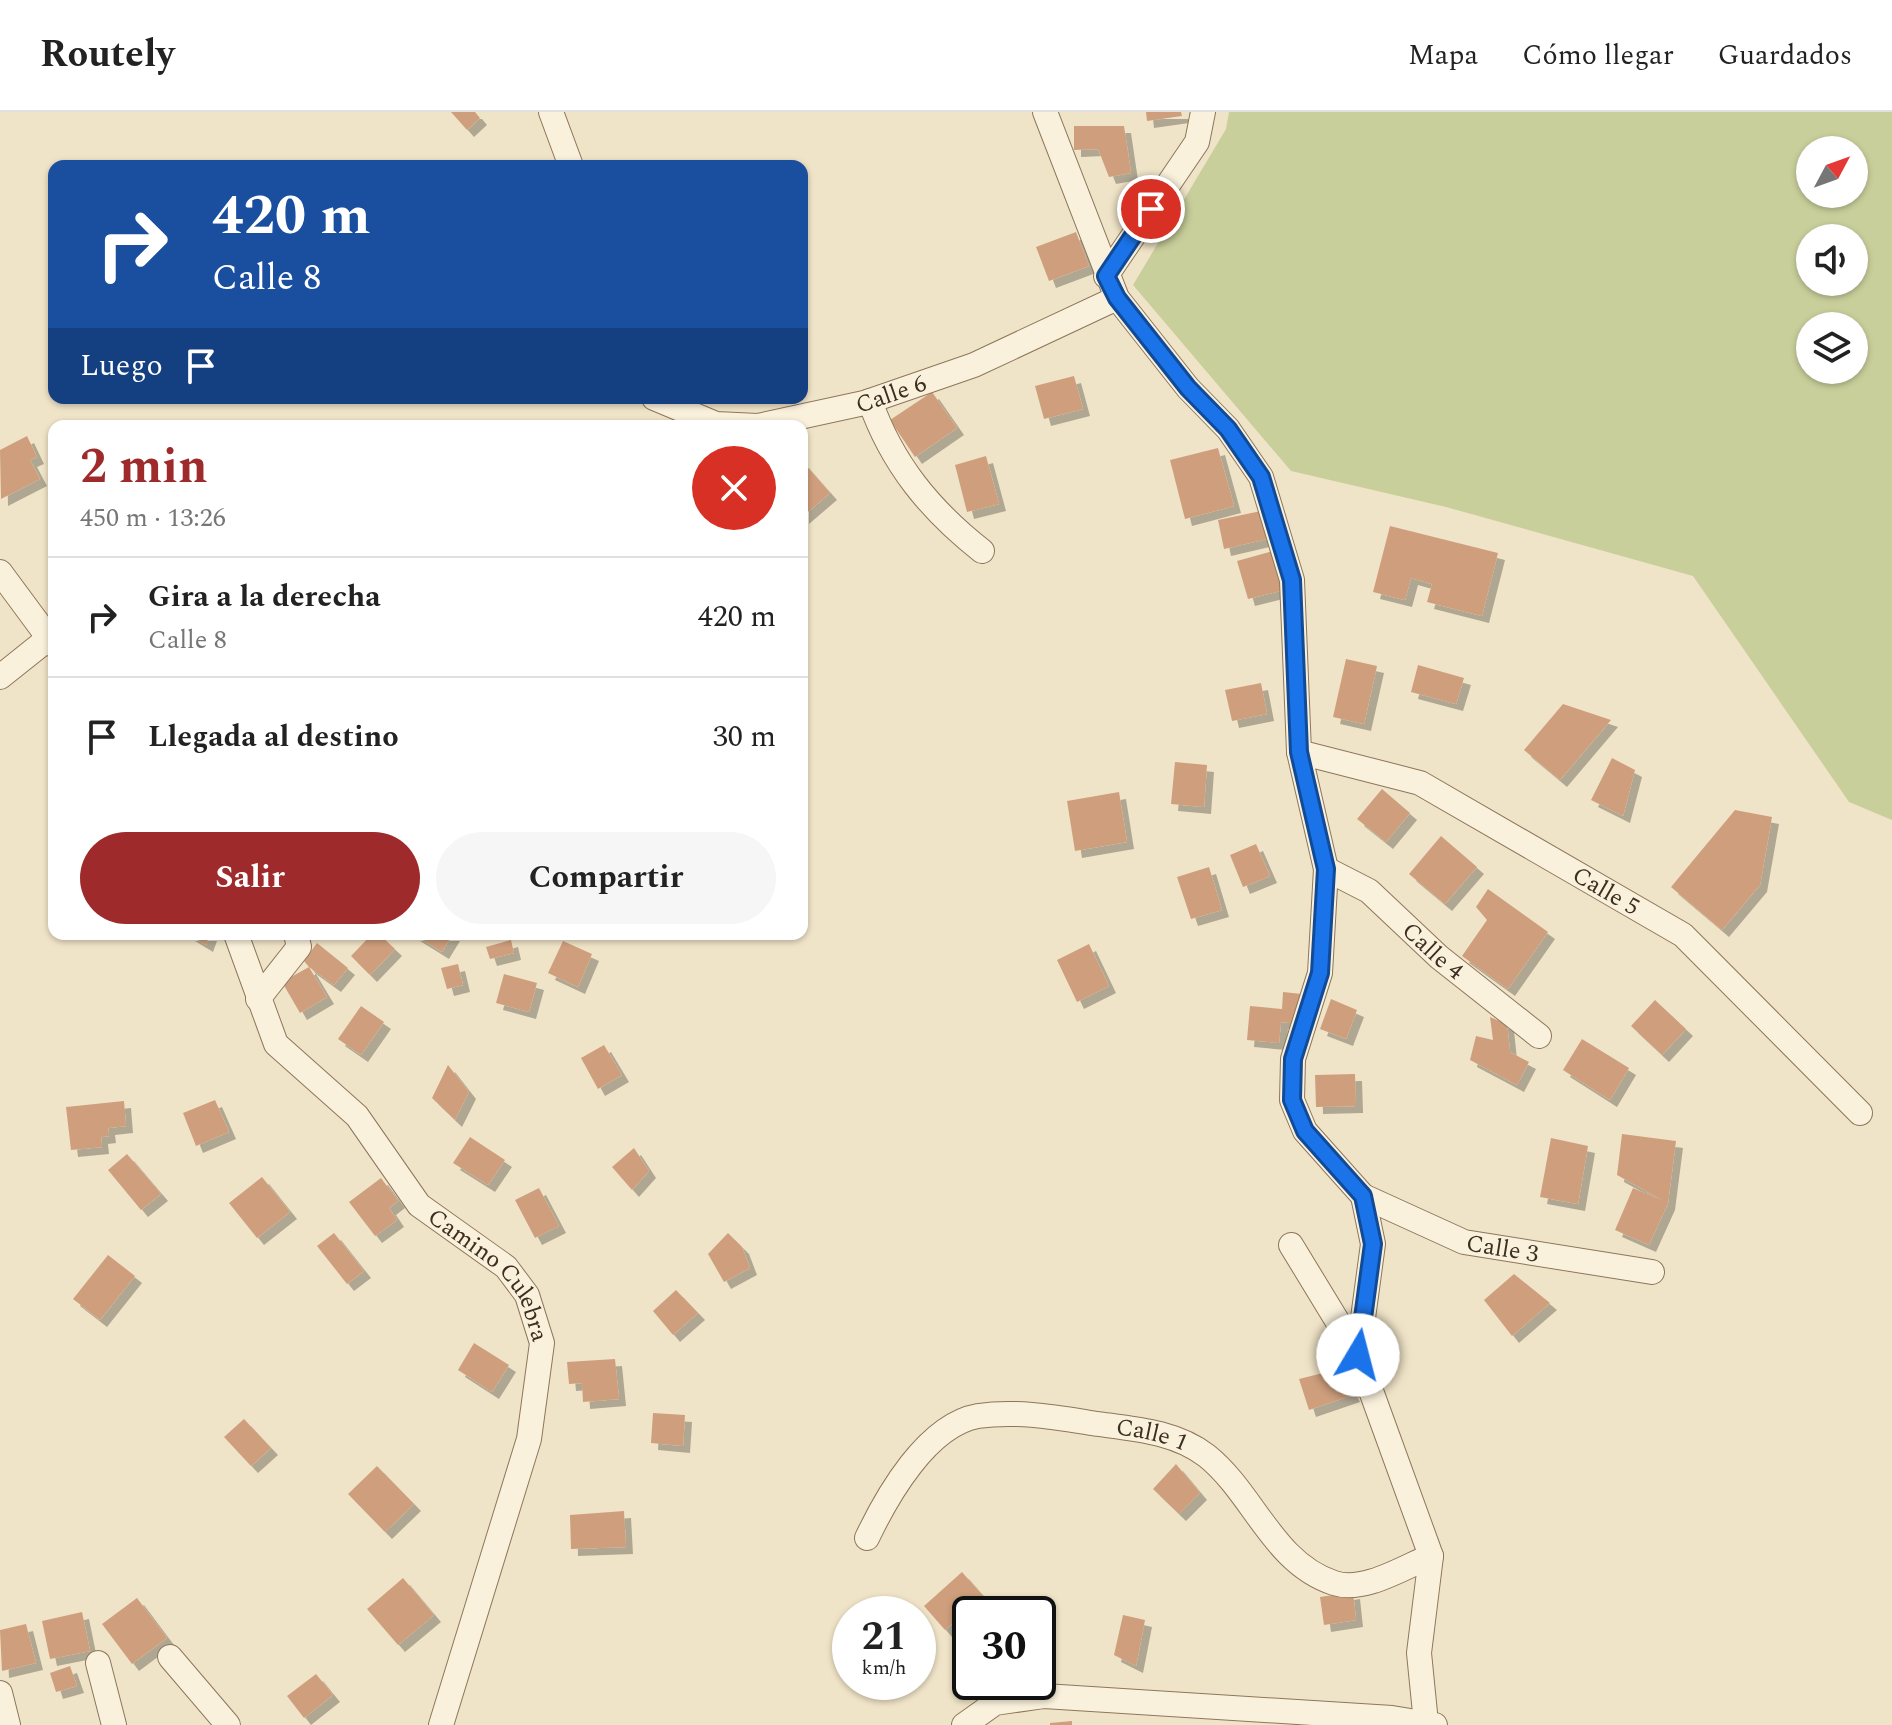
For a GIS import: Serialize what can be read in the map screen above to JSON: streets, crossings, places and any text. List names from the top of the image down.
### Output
{
  "streets": {
    "street": [
      "Calle 6",
      "Calle 5",
      "Calle 4",
      "Calle 3",
      "Camino Culebra",
      "Calle 1"
    ]
  },
  "north": "top right",
  "page": {
    "header": "Routely",
    "nav": ["Mapa", "Cómo llegar", "Guardados"],
    "turn": ["420 m", "Calle 8"],
    "then": "Luego",
    "heading": ["2 min", "450 m · 13:26"],
    "list": [
      {
        "name": "Gira a la derecha",
        "note": "Calle 8",
        "value": "420 m"
      },
      {
        "name": "Llegada al destino",
        "value": "30 m"
      }
    ],
    "buttons": ["Salir", "Compartir"],
    "speed": "21 km/h",
    "limit": "30"
  }
}
